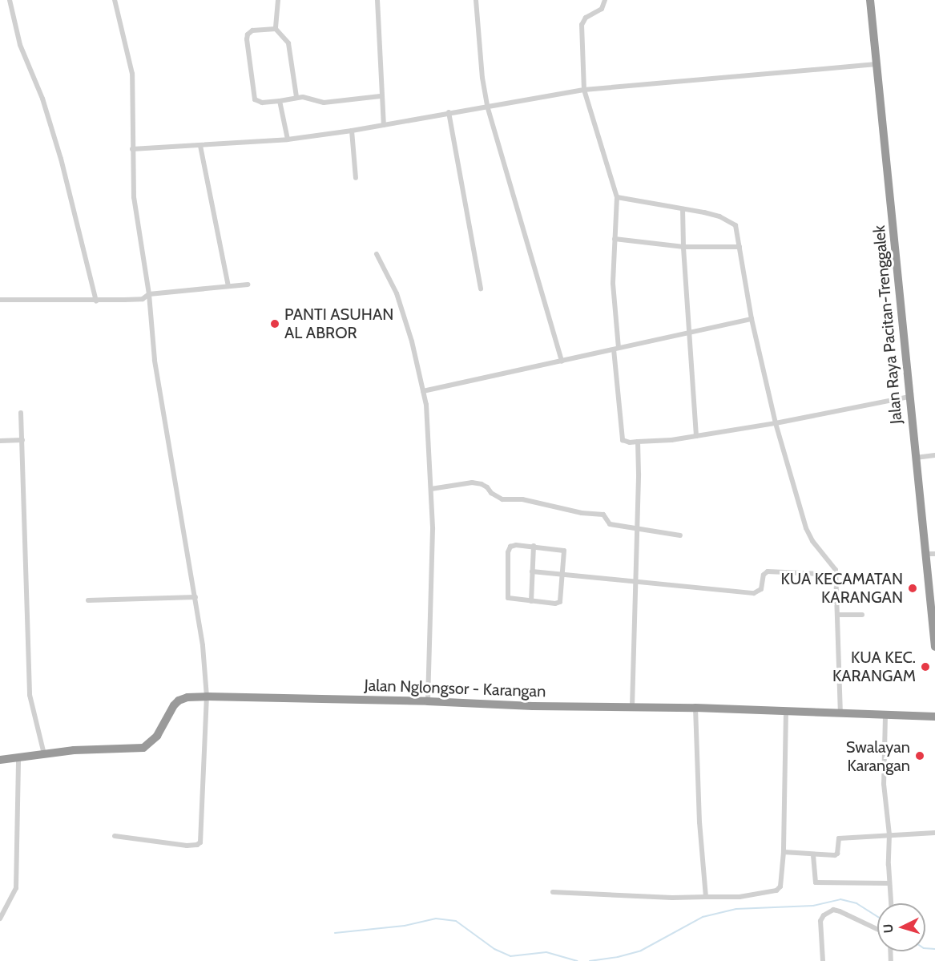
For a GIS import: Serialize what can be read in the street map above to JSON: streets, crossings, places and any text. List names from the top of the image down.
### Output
{
  "streets": {
    "highway": ["Jalan Raya Pacitan-Trenggalek", "Jalan Nglongsor - Karangan"]
  },
  "places": [
    "PANTI ASUHAN AL ABROR",
    "KUA KECAMATAN KARANGAN",
    "KUA KEC. KARANGAM",
    "Swalayan Karangan"
  ],
  "north": "left"
}
